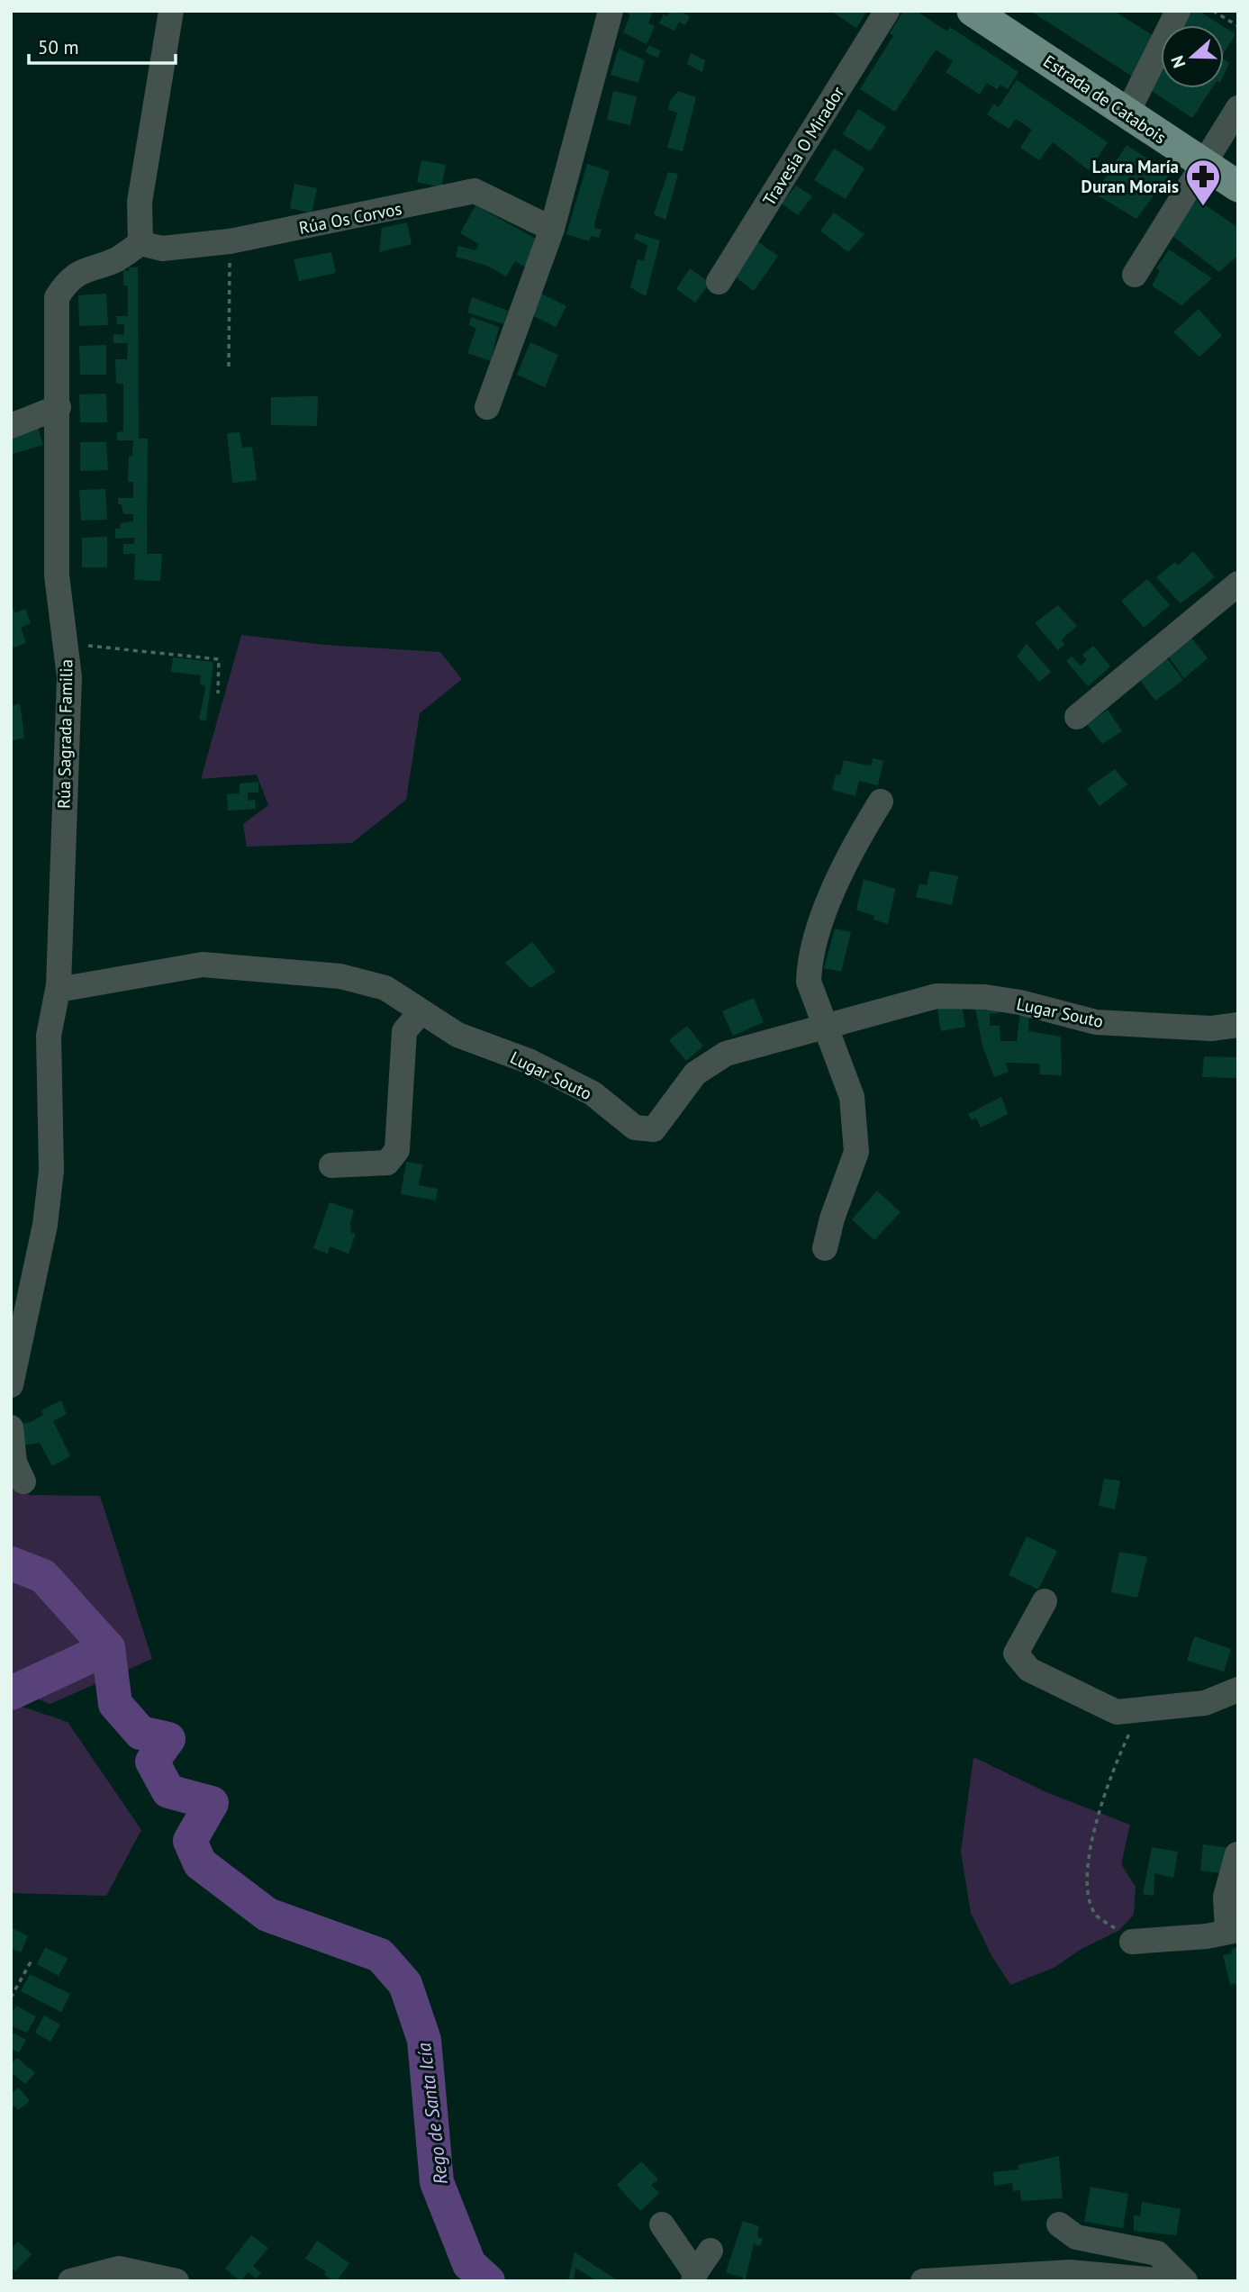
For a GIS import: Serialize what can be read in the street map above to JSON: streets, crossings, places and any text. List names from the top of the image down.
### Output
{
  "streets": {
    "main road": ["Estrada de Catabois"],
    "street": [
      "Travesía O Mirador",
      "Rúa Os Corvos",
      "Rúa Sagrada Familia",
      "Lugar Souto"
    ]
  },
  "crossings": [
    ["Rúa Os Corvos", "Rúa Sagrada Familia"],
    ["Rúa Sagrada Familia", "Lugar Souto"]
  ],
  "water": ["Rego de Santa Icía"],
  "places": {
    "pharmacy": ["Laura María Duran Morais"]
  },
  "scale_bar": "50 m",
  "north": "left"
}
